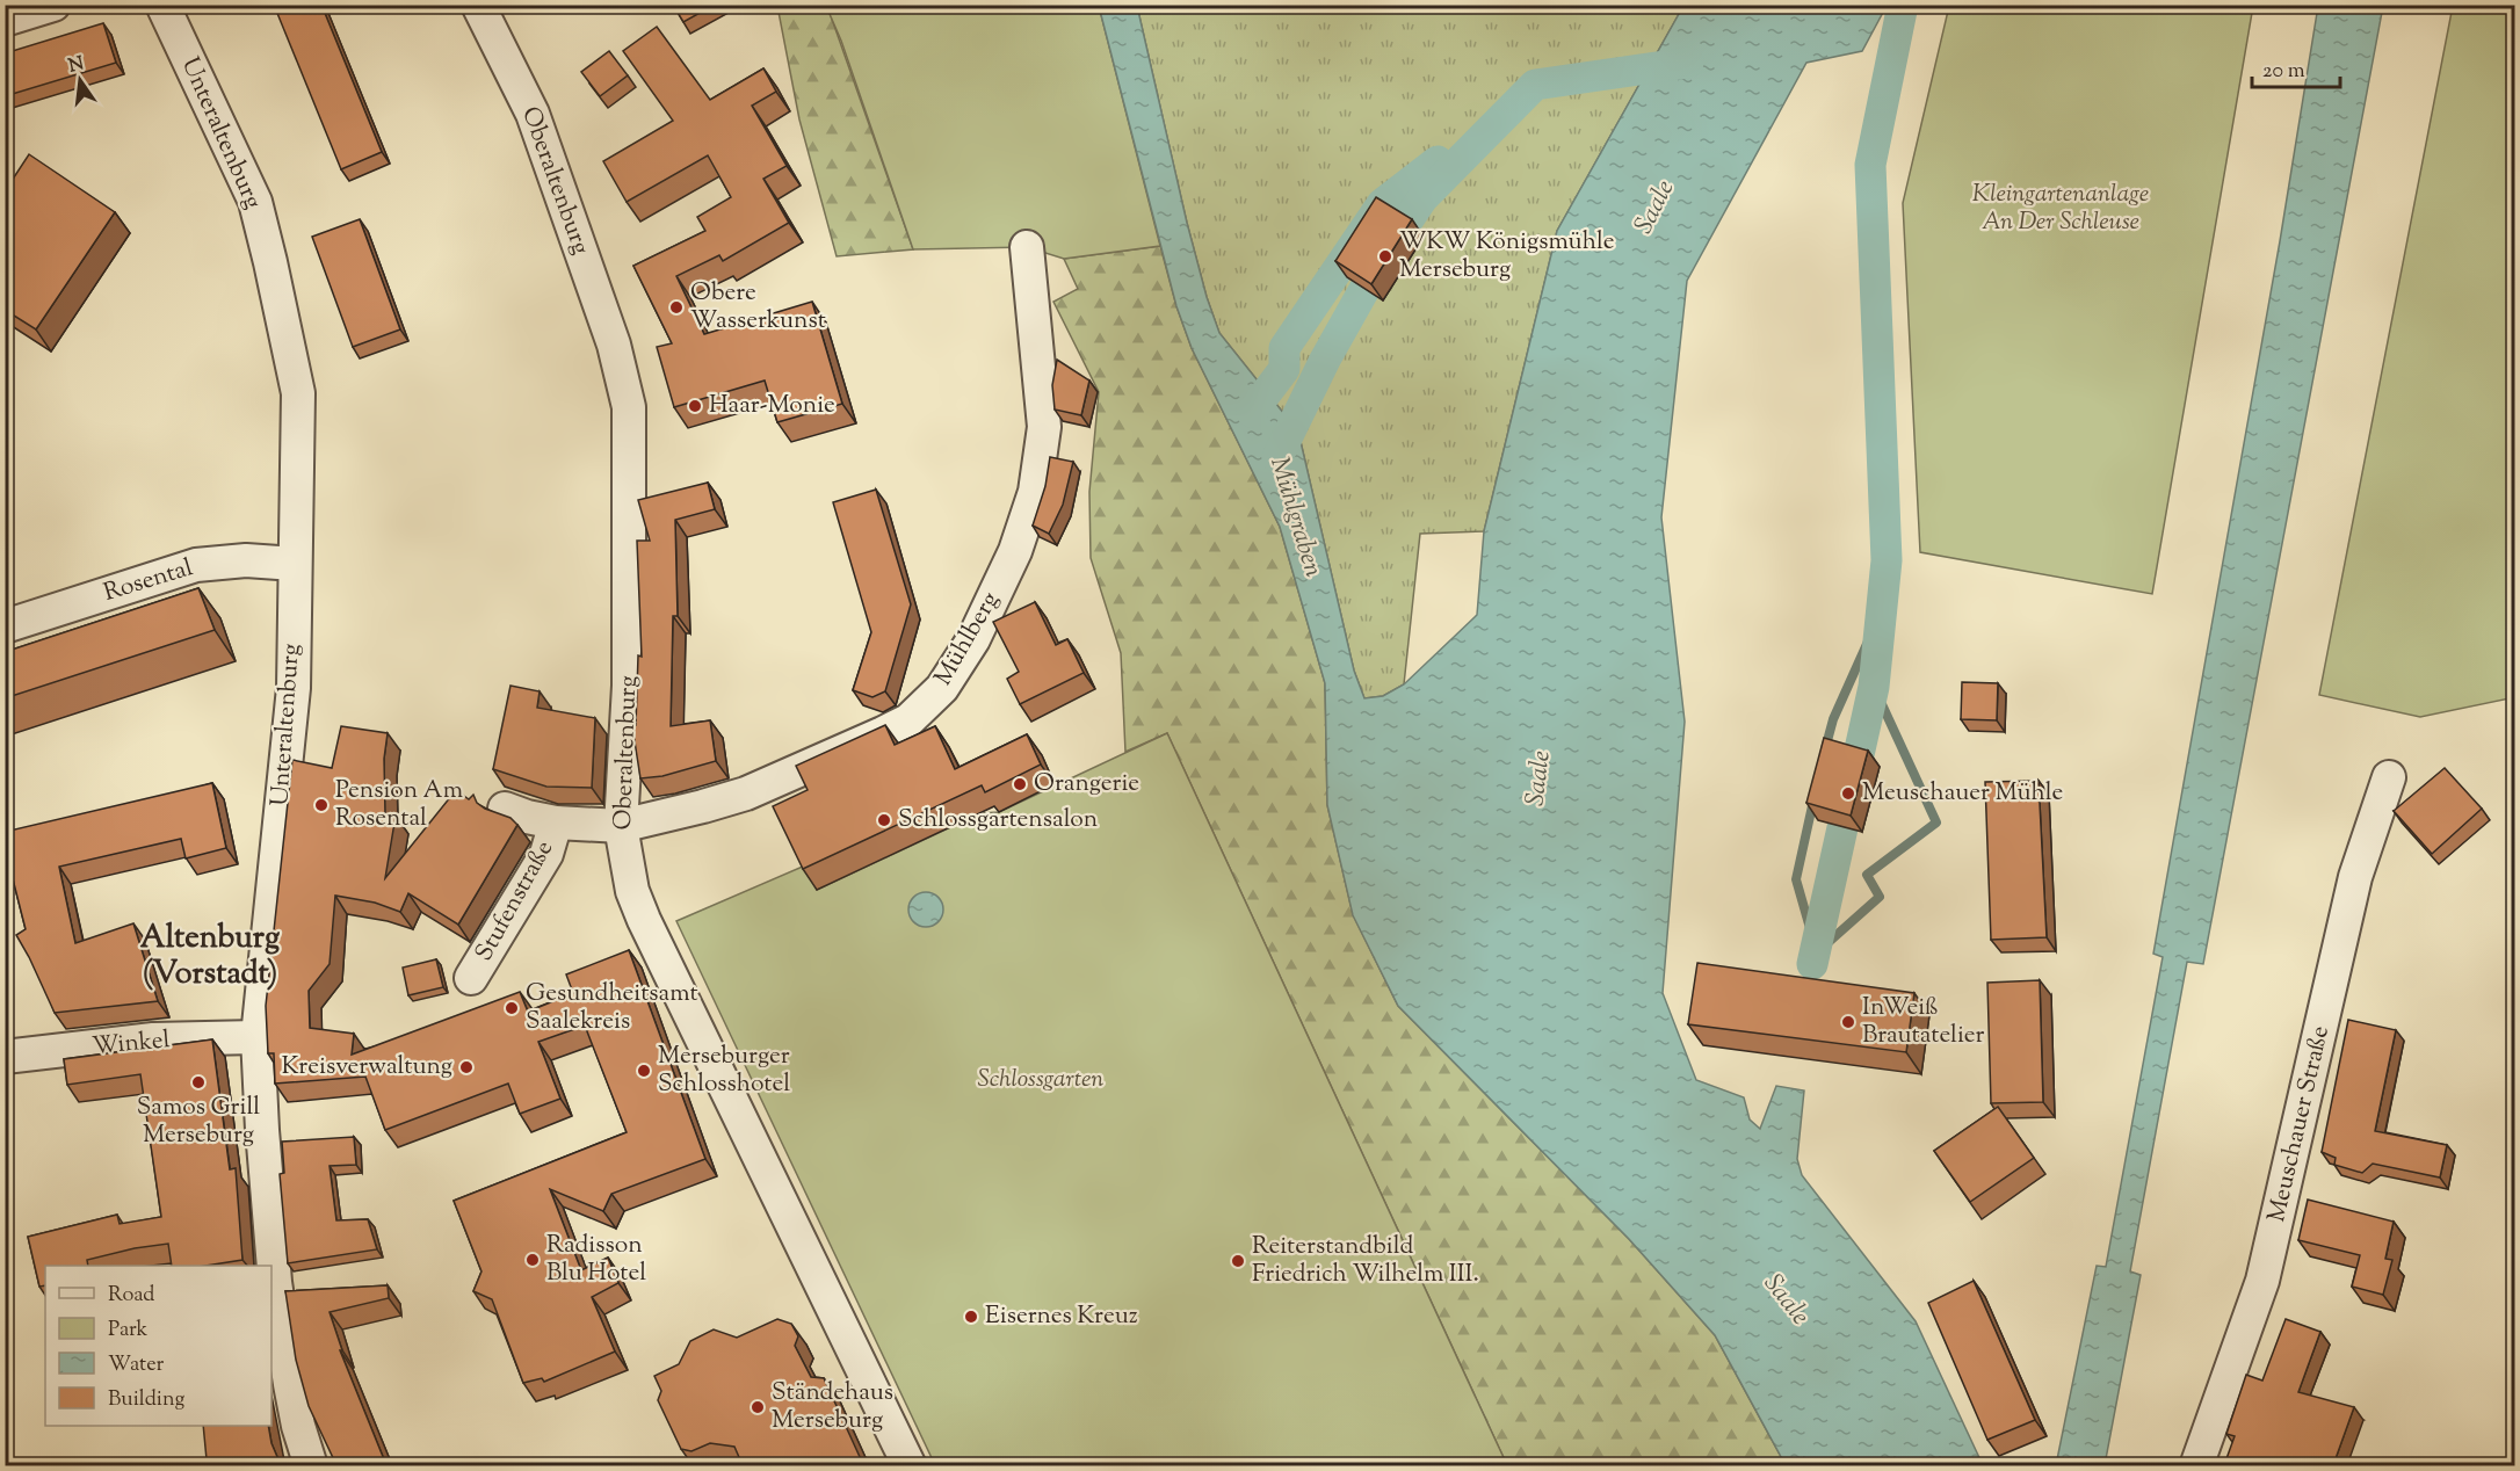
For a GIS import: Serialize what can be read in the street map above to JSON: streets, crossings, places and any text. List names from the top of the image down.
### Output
{
  "streets": {
    "street": [
      "Unteraltenburg",
      "Oberaltenburg",
      "Rosental",
      "Mühlberg",
      "Stufenstraße",
      "Winkel",
      "Meuschauer Straße"
    ]
  },
  "crossings": [
    ["Unteraltenburg", "Rosental"],
    ["Unteraltenburg", "Winkel"],
    ["Oberaltenburg", "Mühlberg"],
    ["Mühlberg", "Stufenstraße"]
  ],
  "districts": ["Altenburg (Vorstadt)"],
  "water": ["Saale", "Mühlgraben"],
  "parks": ["Kleingartenanlage An Der Schleuse", "Schlossgarten"],
  "places": [
    "WKW Königsmühle Merseburg",
    "Obere Wasserkunst",
    "Haar-Monie",
    "Orangerie",
    "Meuschauer Mühle",
    "Pension Am Rosental",
    "Schlossgartensalon",
    "Gesundheitsamt Saalekreis",
    "InWeiß Brautatelier",
    "Kreisverwaltung",
    "Merseburger Schlosshotel",
    "Samos Grill Merseburg",
    "Radisson Blu Hotel",
    "Reiterstandbild Friedrich Wilhelm III.",
    "Eisernes Kreuz",
    "Ständehaus Merseburg"
  ],
  "legend": [
    "Road",
    "Park",
    "Water",
    "Building"
  ],
  "scale_bar": "20 m",
  "north": "top"
}
